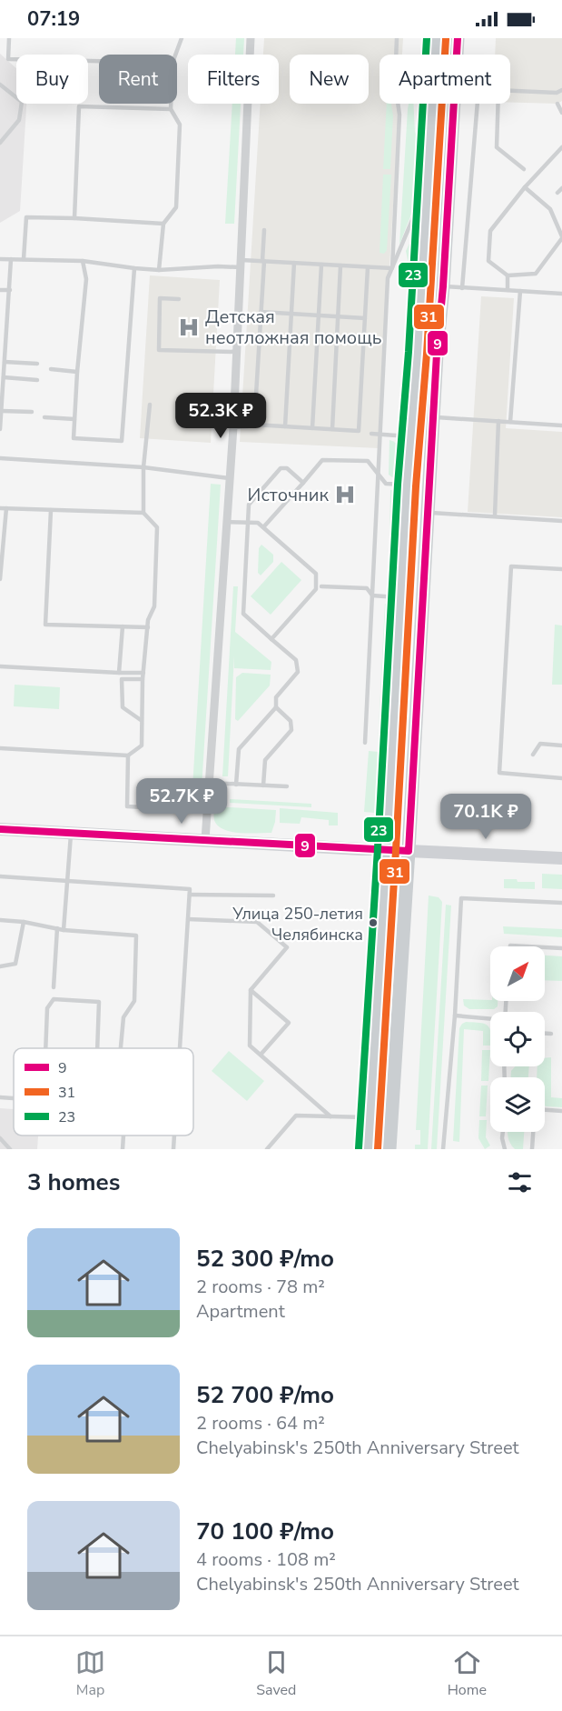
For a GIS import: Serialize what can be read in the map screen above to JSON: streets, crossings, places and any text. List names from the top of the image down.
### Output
{
  "places": {
    "hospital": ["Детская неотложная помощь", "Источник"],
    "other": ["Улица 250-летия Челябинска"]
  },
  "lines": ["transit line 9", "transit line 23", "transit line 31"],
  "legend": ["9", "31", "23"],
  "north": "top right",
  "page": {
    "status": "07:19",
    "chip": [
      "Buy",
      "Rent",
      "Filters",
      "New",
      "Apartment"
    ],
    "price": ["52.3K ₽", "52.7K ₽", "70.1K ₽"],
    "heading": "3 homes",
    "list": [
      {
        "name": "52 300 ₽/mo",
        "note": "2 rooms · 78 m² · Apartment"
      },
      {
        "name": "52 700 ₽/mo",
        "note": "2 rooms · 64 m² · Chelyabinsk's 250th Anniversary Street"
      },
      {
        "name": "70 100 ₽/mo",
        "note": "4 rooms · 108 m² · Chelyabinsk's 250th Anniversary Street"
      }
    ],
    "tabs": ["Map", "Saved", "Home"]
  }
}
